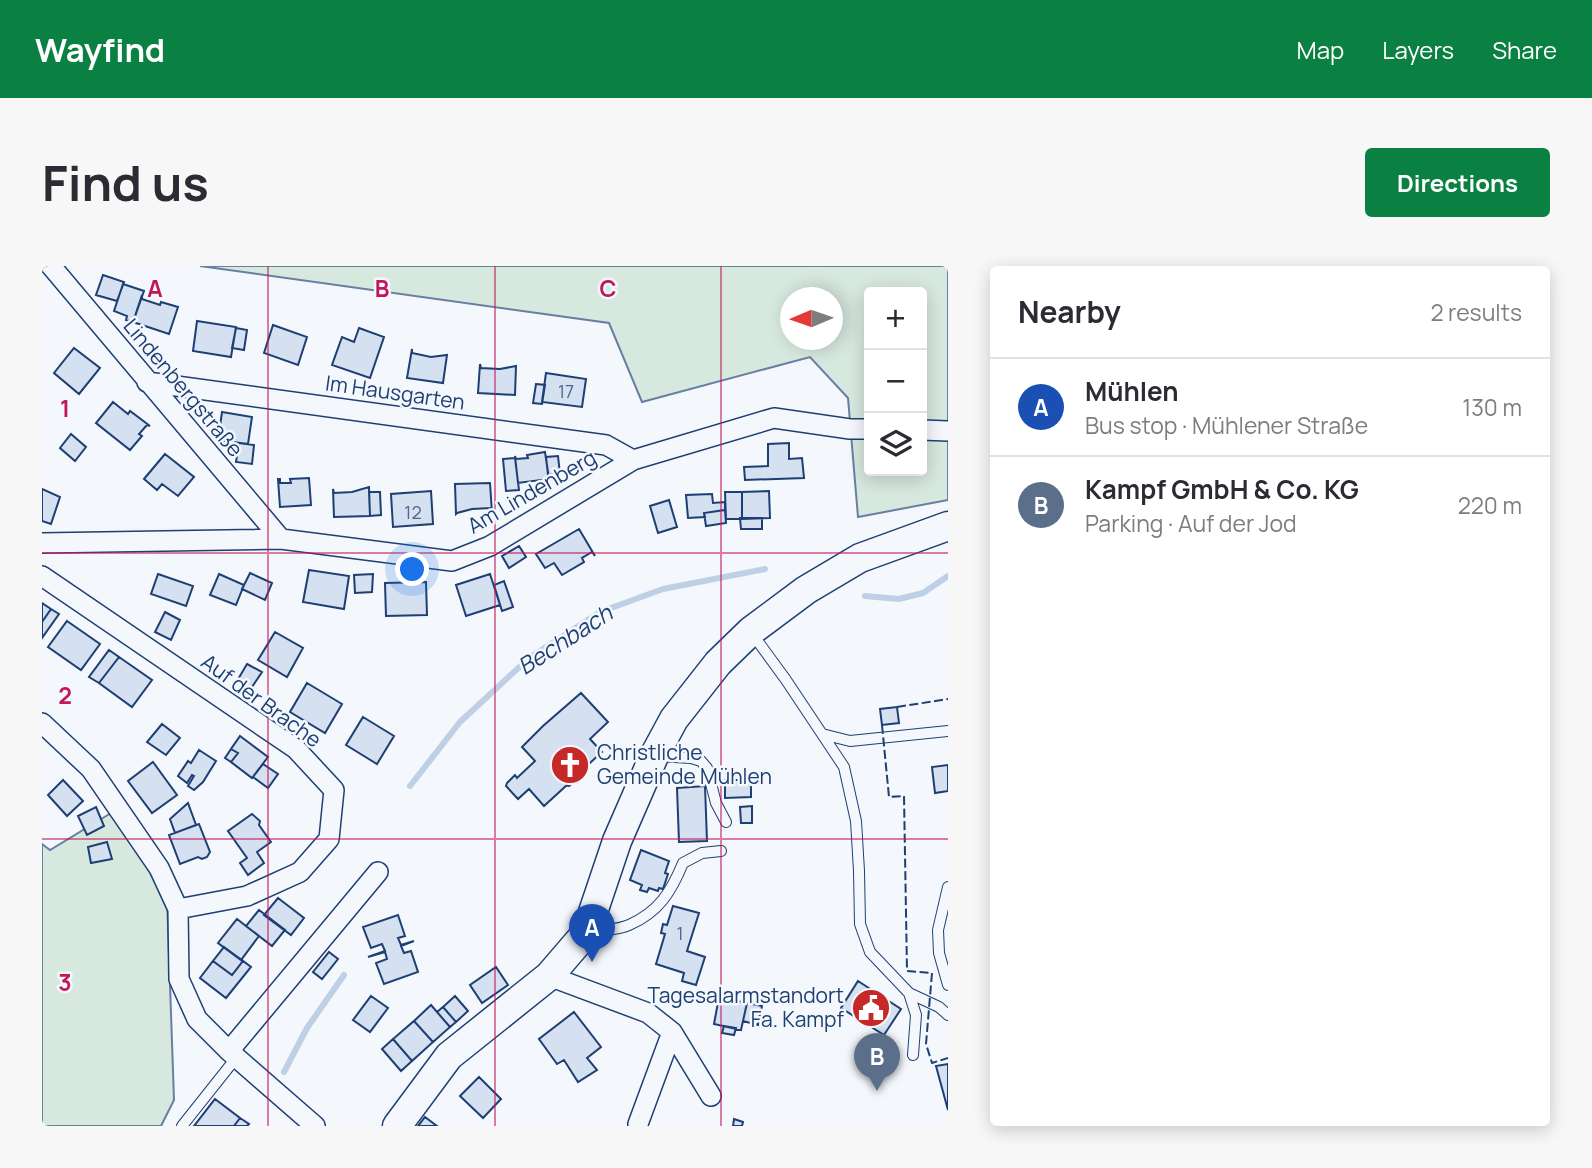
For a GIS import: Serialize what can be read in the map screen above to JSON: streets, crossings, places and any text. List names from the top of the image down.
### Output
{
  "streets": {
    "street": [
      "Lindenbergstraße",
      "Im Hausgarten",
      "Am Lindenberg",
      "Auf der Brache"
    ]
  },
  "crossings": [
    ["Lindenbergstraße", "Im Hausgarten"],
    ["Lindenbergstraße", "Am Lindenberg"],
    ["Im Hausgarten", "Am Lindenberg"]
  ],
  "water": ["Bechbach"],
  "places": {
    "church": ["Christliche Gemeinde Mühlen"],
    "public building": ["Tagesalarmstandort Fa. Kampf"]
  },
  "house_numbers": ["17", "12", "1"],
  "north": "left",
  "page": {
    "header": "Wayfind",
    "nav": ["Map", "Layers", "Share"],
    "buttons": "Directions",
    "title": "Find us",
    "heading": ["Nearby", "2 results"],
    "map_buttons": ["+", "−"],
    "list": [
      {
        "mark": "A",
        "name": "Mühlen",
        "note": "Bus stop · Mühlener Straße",
        "value": "130 m"
      },
      {
        "mark": "B",
        "name": "Kampf GmbH & Co. KG",
        "note": "Parking · Auf der Jod",
        "value": "220 m"
      }
    ],
    "pins": ["A", "B"]
  },
  "grid": {
    "columns": ["A", "B", "C"],
    "rows": ["1", "2", "3"]
  }
}
